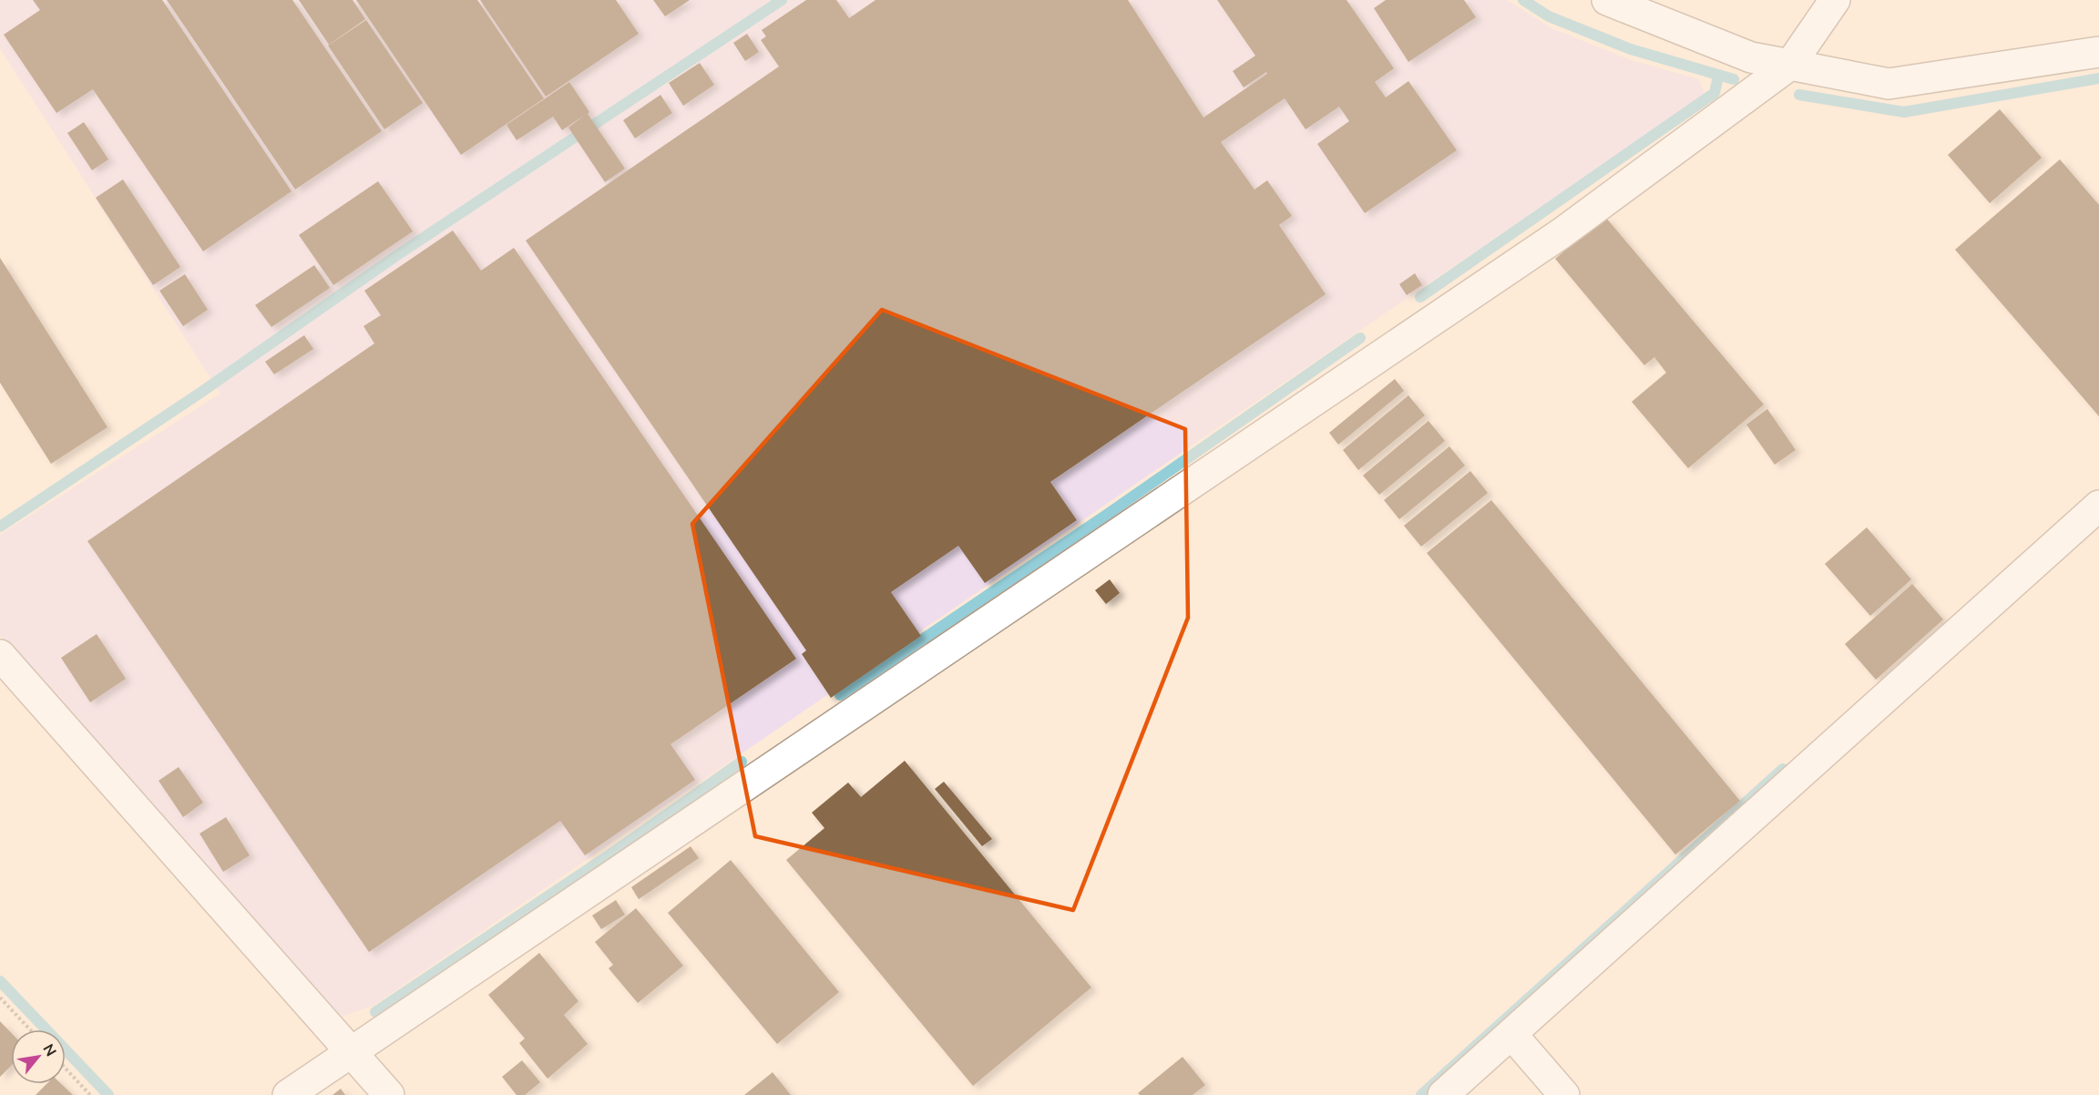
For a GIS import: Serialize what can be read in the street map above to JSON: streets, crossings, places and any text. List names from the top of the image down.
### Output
{
  "north": "top right"
}
